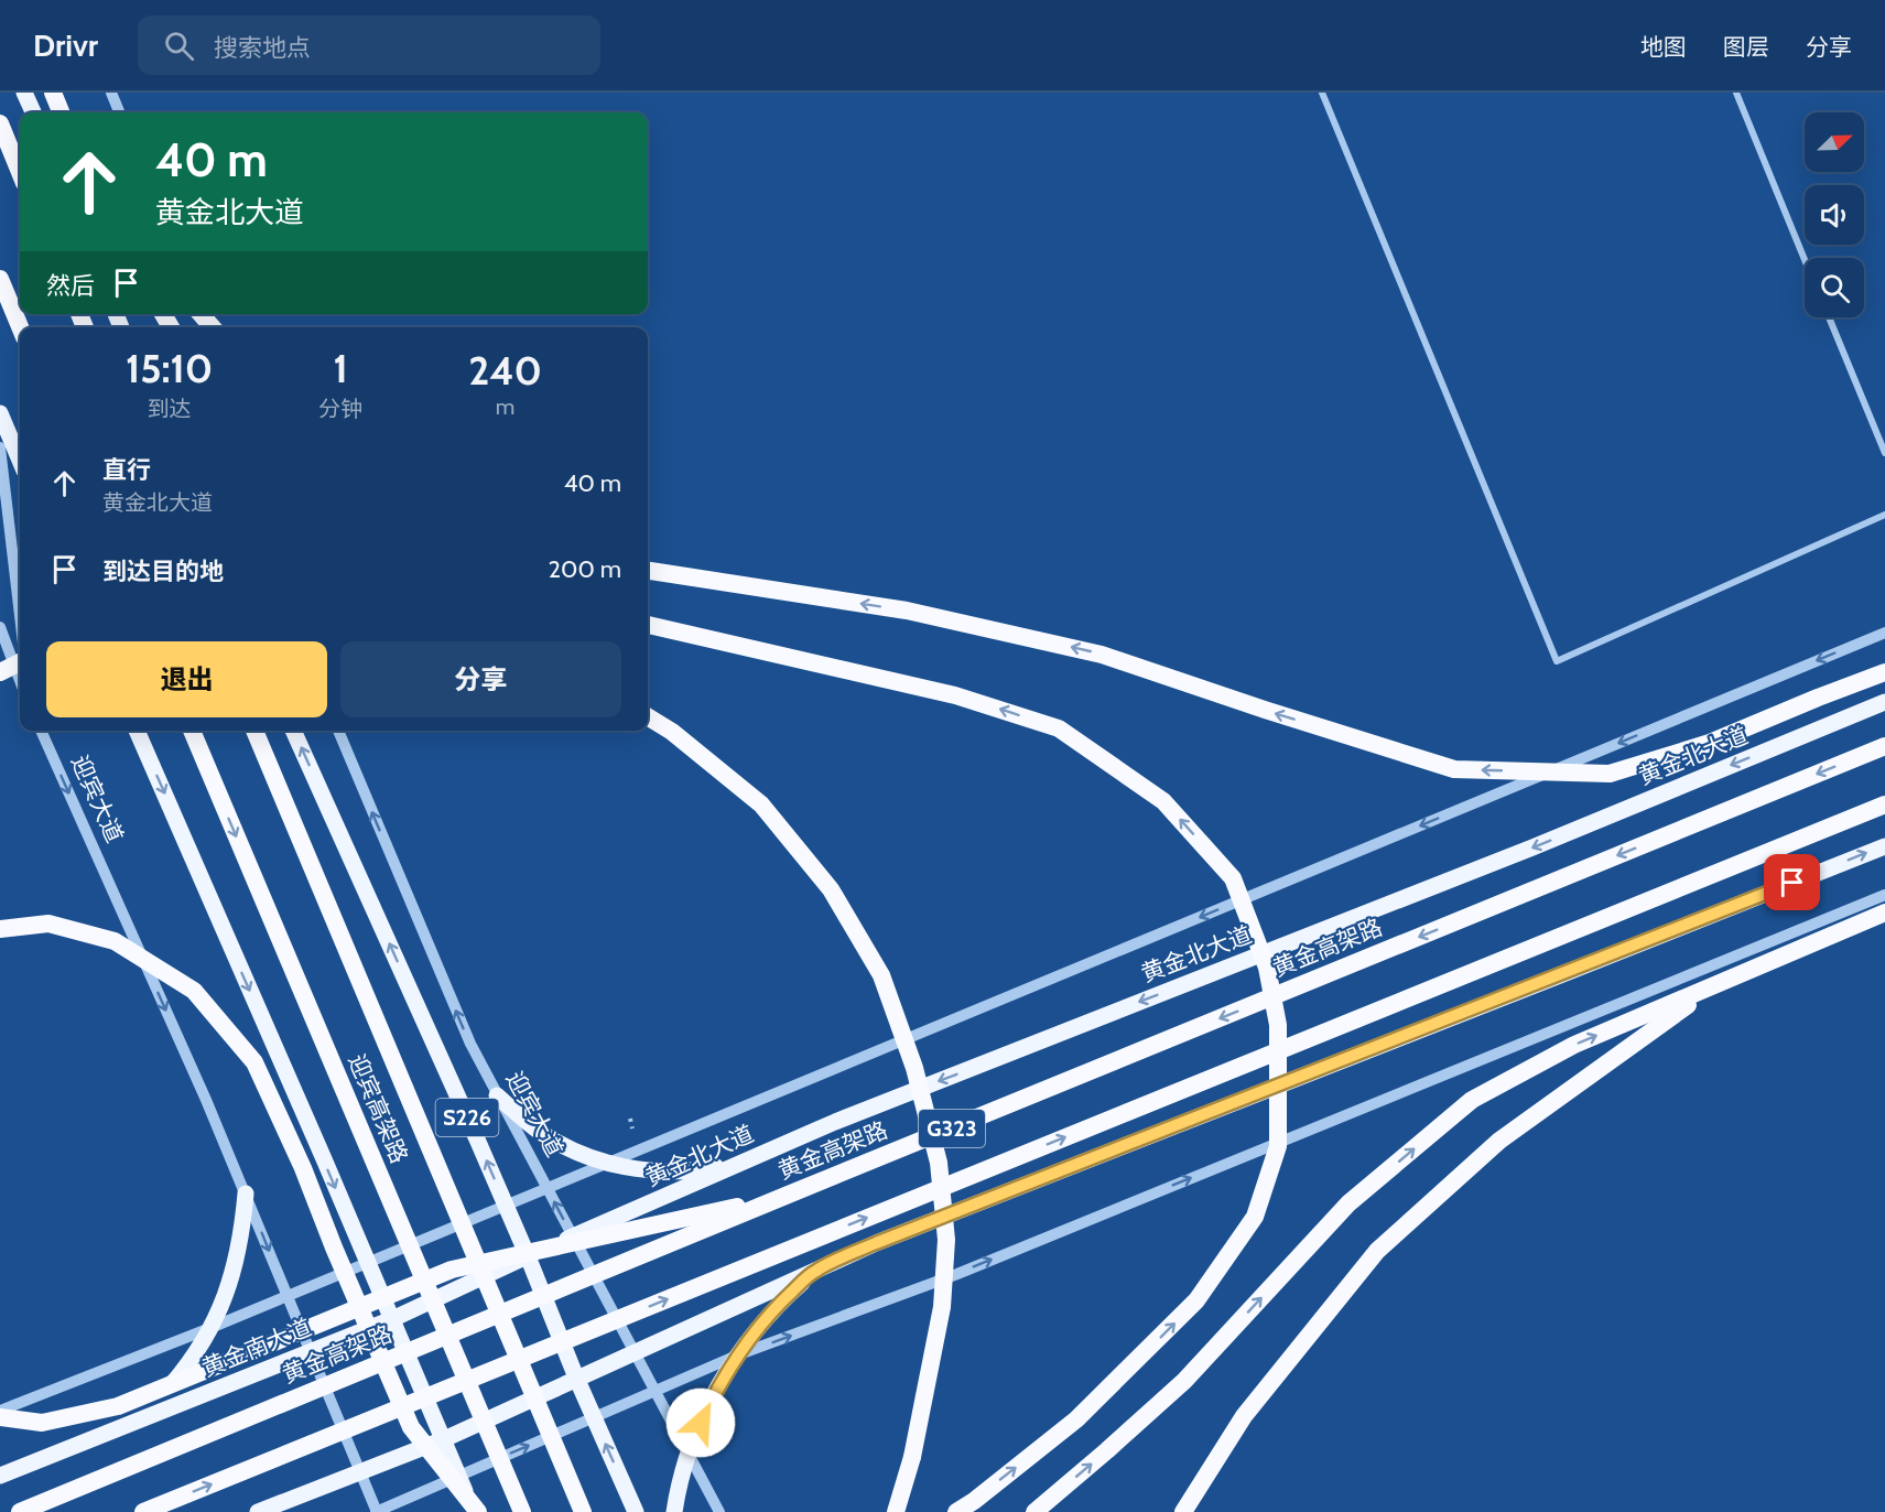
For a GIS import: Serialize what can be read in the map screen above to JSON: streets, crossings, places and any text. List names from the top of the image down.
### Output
{
  "streets": {
    "highway": ["黄金高架路", "迎宾高架路", "G323"],
    "main road": ["黄金北大道", "S226", "黄金南大道"],
    "street": ["迎宾大道"]
  },
  "crossings": [
    ["黄金北大道", "迎宾大道"],
    ["黄金北大道", "S226"],
    ["黄金北大道", "黄金南大道"],
    ["迎宾大道", "黄金南大道"],
    ["S226", "黄金南大道"]
  ],
  "north": "top right",
  "page": {
    "header": "Drivr",
    "search": "搜索地点",
    "nav": ["地图", "图层", "分享"],
    "turn": ["40 m", "黄金北大道"],
    "then": "然后",
    "eta": [
      "15:10",
      "到达",
      "1",
      "分钟",
      "240",
      "m"
    ],
    "list": [
      {
        "name": "直行",
        "note": "黄金北大道",
        "value": "40 m"
      },
      {
        "name": "到达目的地",
        "value": "200 m"
      }
    ],
    "buttons": ["退出", "分享"]
  }
}
